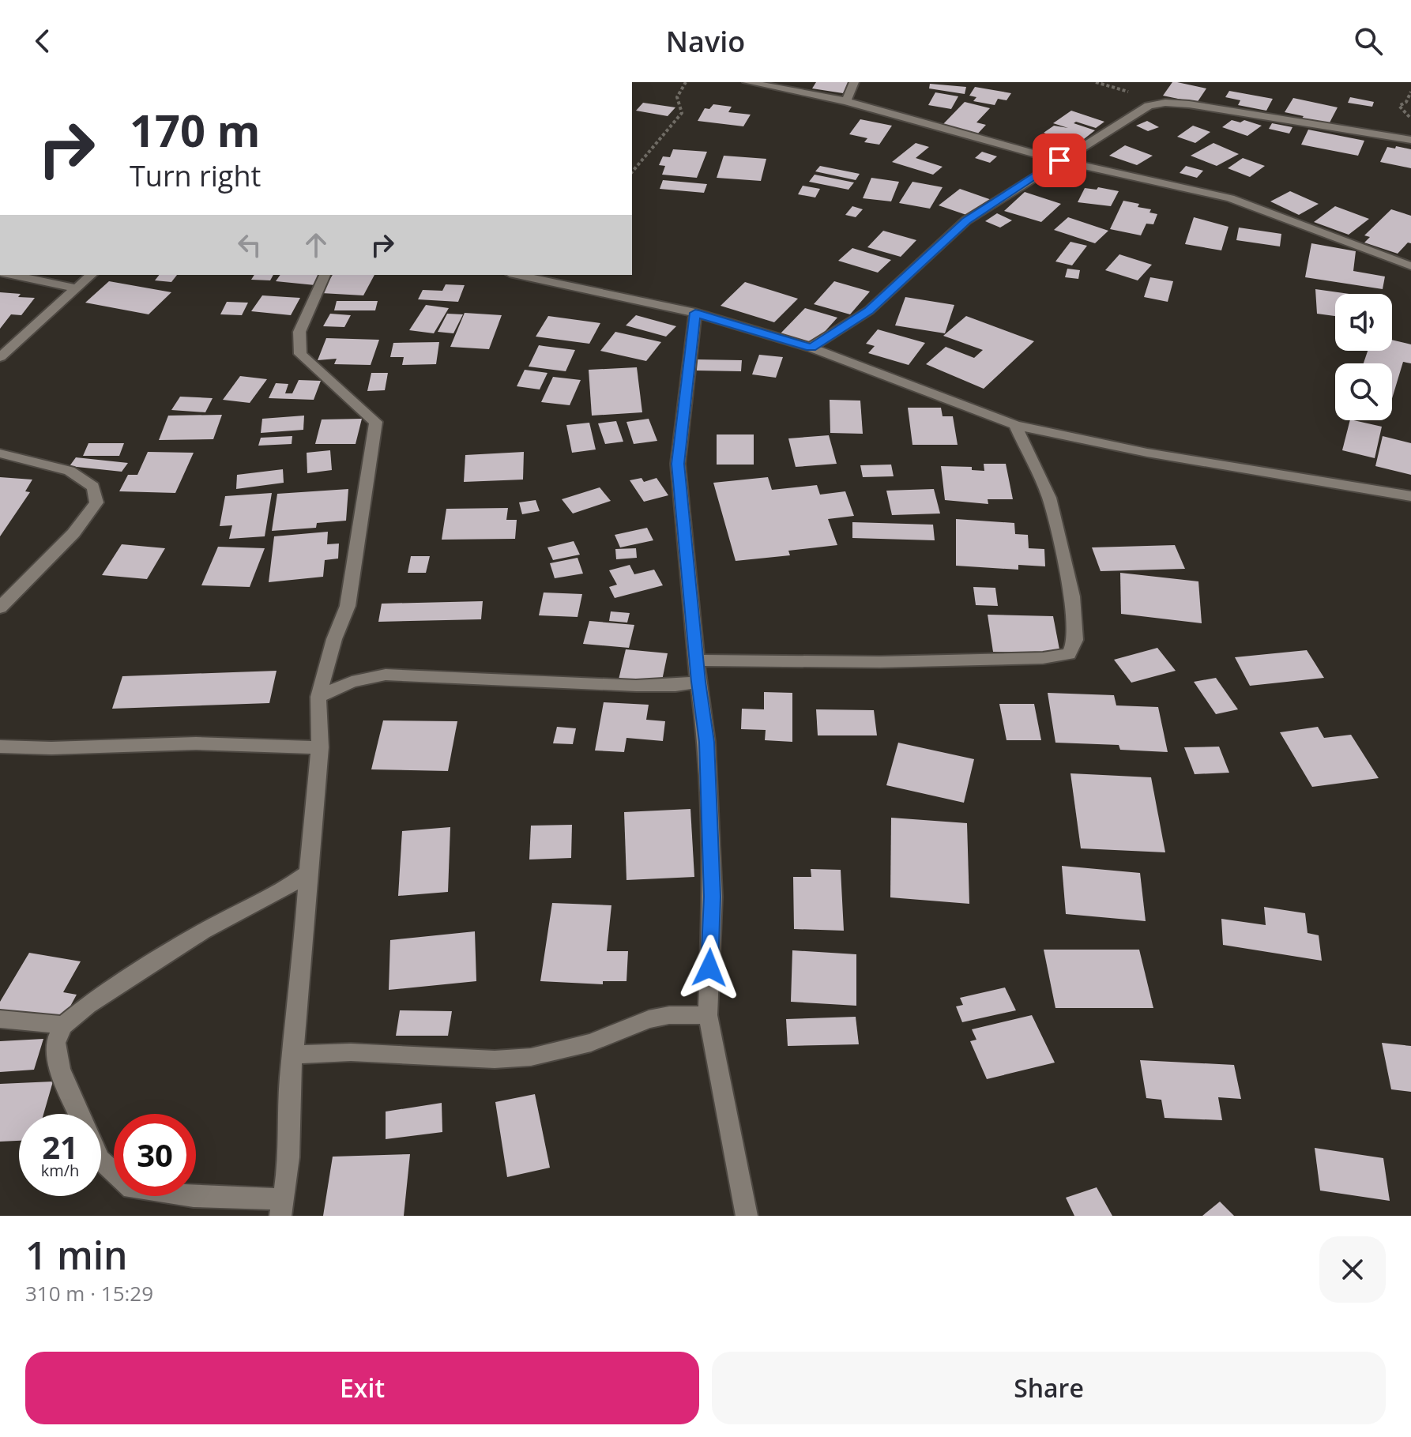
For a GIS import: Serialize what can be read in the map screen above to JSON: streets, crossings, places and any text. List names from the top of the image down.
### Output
{
  "page": {
    "header": "Navio",
    "turn": ["170 m", "Turn right"],
    "speed": "21 km/h",
    "limit": "30",
    "heading": ["1 min", "310 m · 15:29"],
    "buttons": ["Exit", "Share"]
  }
}
